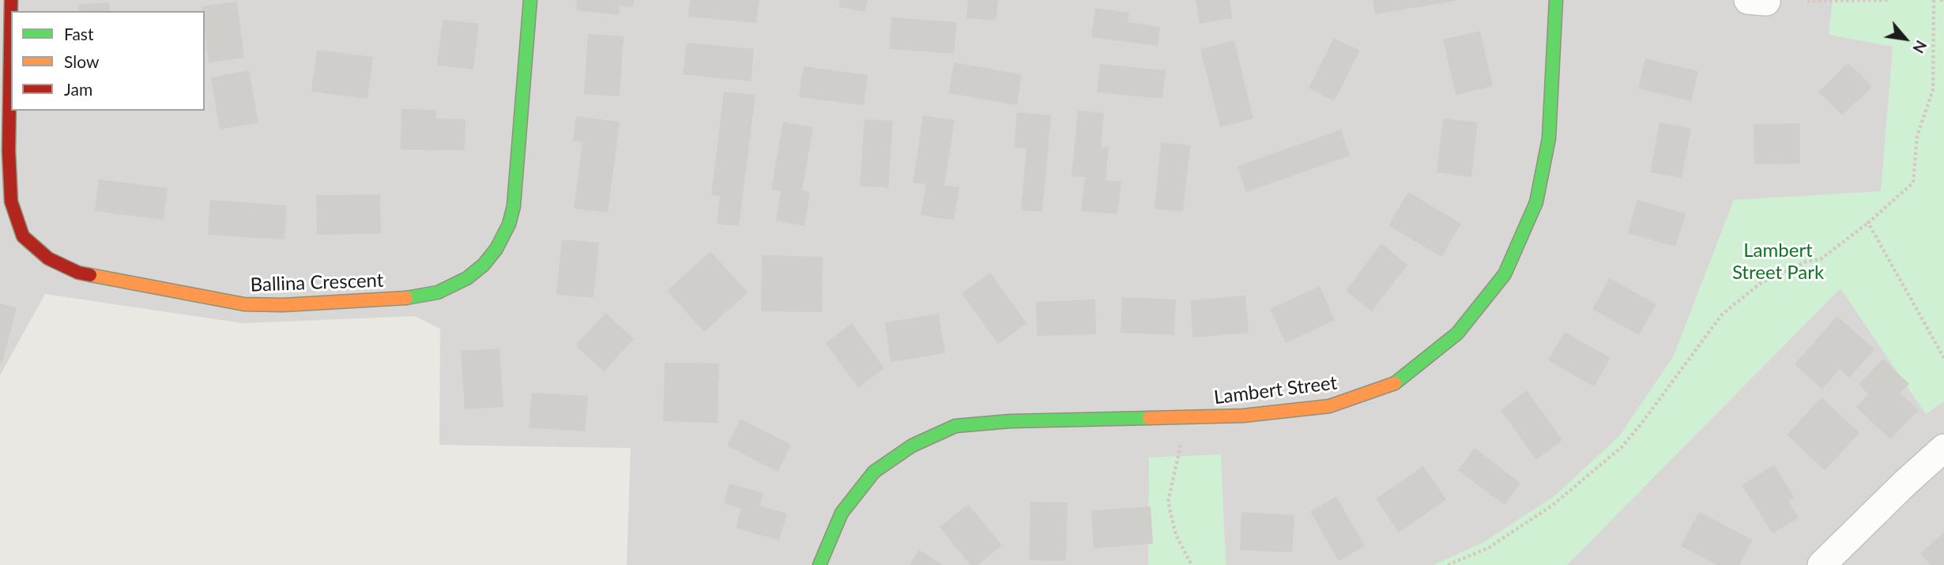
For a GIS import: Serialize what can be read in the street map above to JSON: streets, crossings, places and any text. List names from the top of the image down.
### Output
{
  "streets": {
    "street": ["Ballina Crescent", "Lambert Street"]
  },
  "parks": ["Lambert Street Park"],
  "legend": ["Fast", "Slow", "Jam"],
  "north": "bottom right"
}
